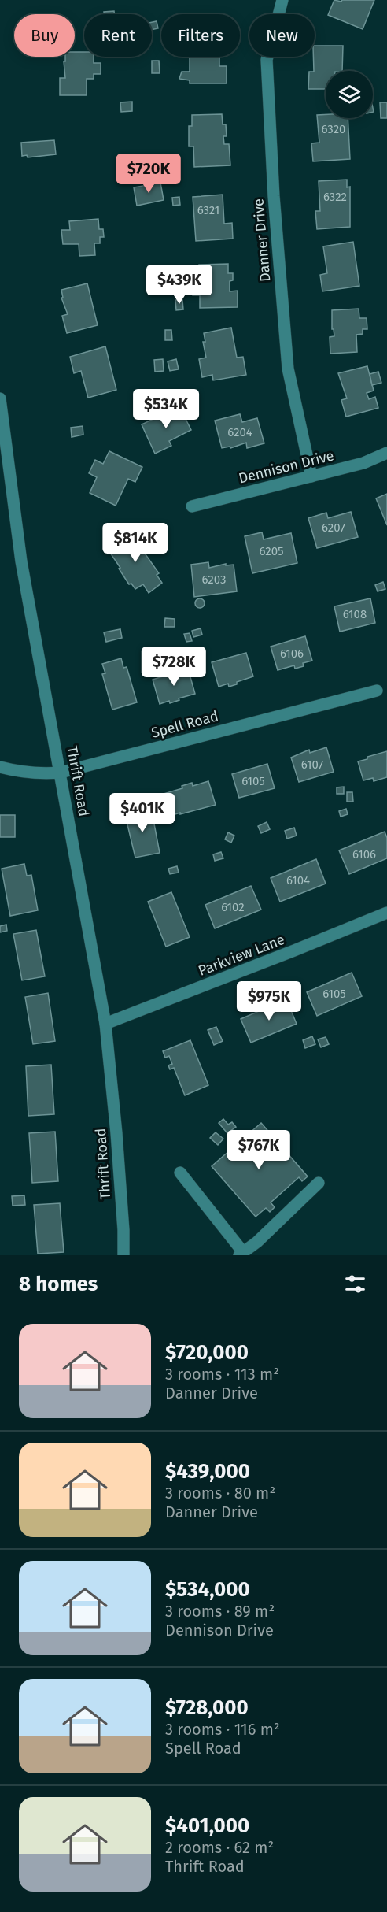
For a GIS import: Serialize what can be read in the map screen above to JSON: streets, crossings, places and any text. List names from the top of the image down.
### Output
{
  "streets": {
    "street": [
      "Danner Drive",
      "Dennison Drive",
      "Spell Road",
      "Thrift Road",
      "Parkview Lane"
    ]
  },
  "crossings": [
    ["Danner Drive", "Dennison Drive"],
    ["Spell Road", "Thrift Road"],
    ["Thrift Road", "Parkview Lane"]
  ],
  "house_numbers": [
    "6320",
    "6322",
    "6321",
    "6204",
    "6207",
    "6205",
    "6203",
    "6108",
    "6106",
    "6107",
    "6105",
    "6106",
    "6104",
    "6102",
    "6105"
  ],
  "page": {
    "chip": [
      "Buy",
      "Rent",
      "Filters",
      "New"
    ],
    "price": [
      "$720K",
      "$439K",
      "$534K",
      "$814K",
      "$728K",
      "$401K",
      "$975K",
      "$767K"
    ],
    "heading": "8 homes",
    "list": [
      {
        "name": "$720,000",
        "note": "3 rooms · 113 m² · Danner Drive"
      },
      {
        "name": "$439,000",
        "note": "3 rooms · 80 m² · Danner Drive"
      },
      {
        "name": "$534,000",
        "note": "3 rooms · 89 m² · Dennison Drive"
      },
      {
        "name": "$728,000",
        "note": "3 rooms · 116 m² · Spell Road"
      },
      {
        "name": "$401,000",
        "note": "2 rooms · 62 m² · Thrift Road"
      }
    ]
  }
}
